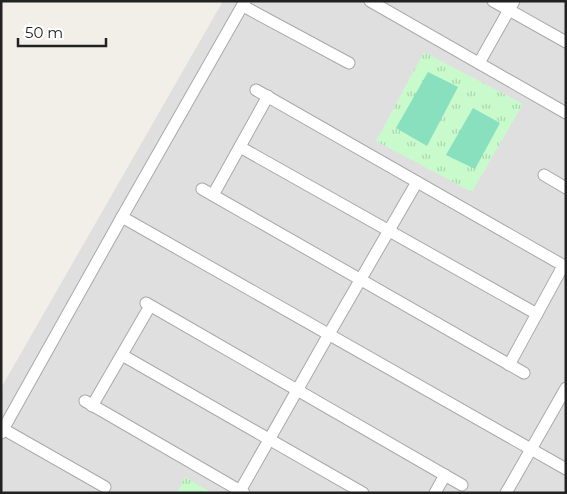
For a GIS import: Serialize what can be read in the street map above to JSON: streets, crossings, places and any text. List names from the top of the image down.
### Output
{
  "scale_bar": "50 m"
}
